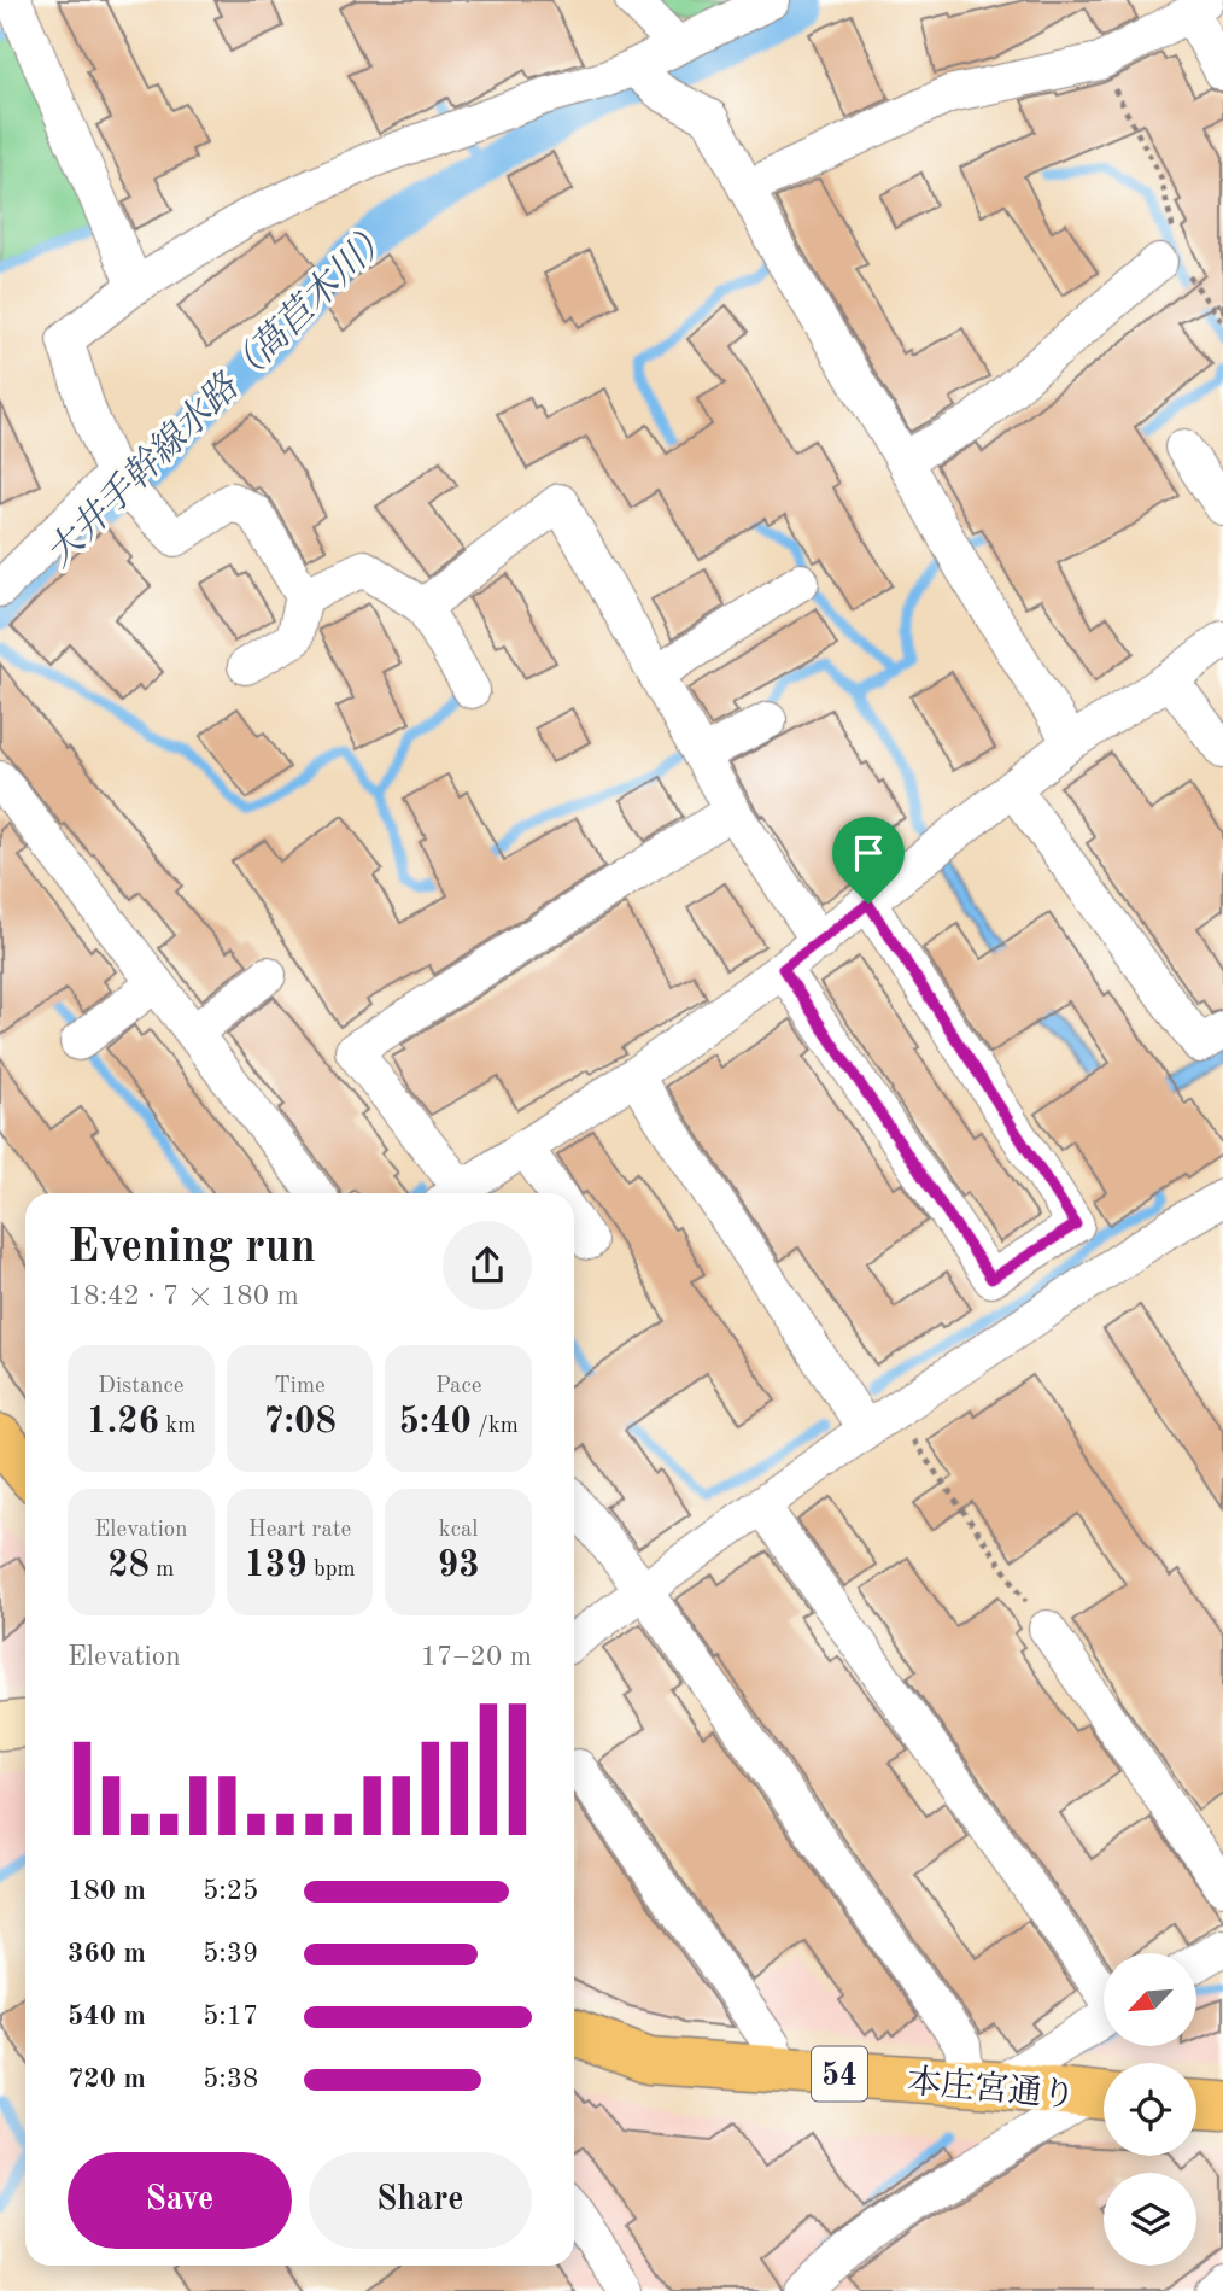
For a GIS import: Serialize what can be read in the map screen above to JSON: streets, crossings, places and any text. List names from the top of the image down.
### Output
{
  "streets": {
    "main road": ["54", "本庄宮通り"]
  },
  "water": ["大井手幹線水路（萵苣木川）"],
  "north": "bottom left",
  "page": {
    "heading": ["Evening run", "18:42 · 7 × 180 m"],
    "stats": [
      ["Distance", "1.26 km"],
      ["Time", "7:08"],
      ["Pace", "5:40 /km"],
      ["Elevation", "28 m"],
      ["Heart rate", "139 bpm"],
      ["kcal", "93"]
    ],
    "chart": ["Elevation", "17–20 m"],
    "list": [
      {
        "name": "180 m",
        "note": "5:25"
      },
      {
        "name": "360 m",
        "note": "5:39"
      },
      {
        "name": "540 m",
        "note": "5:17"
      },
      {
        "name": "720 m",
        "note": "5:38"
      }
    ],
    "buttons": ["Save", "Share"]
  }
}
